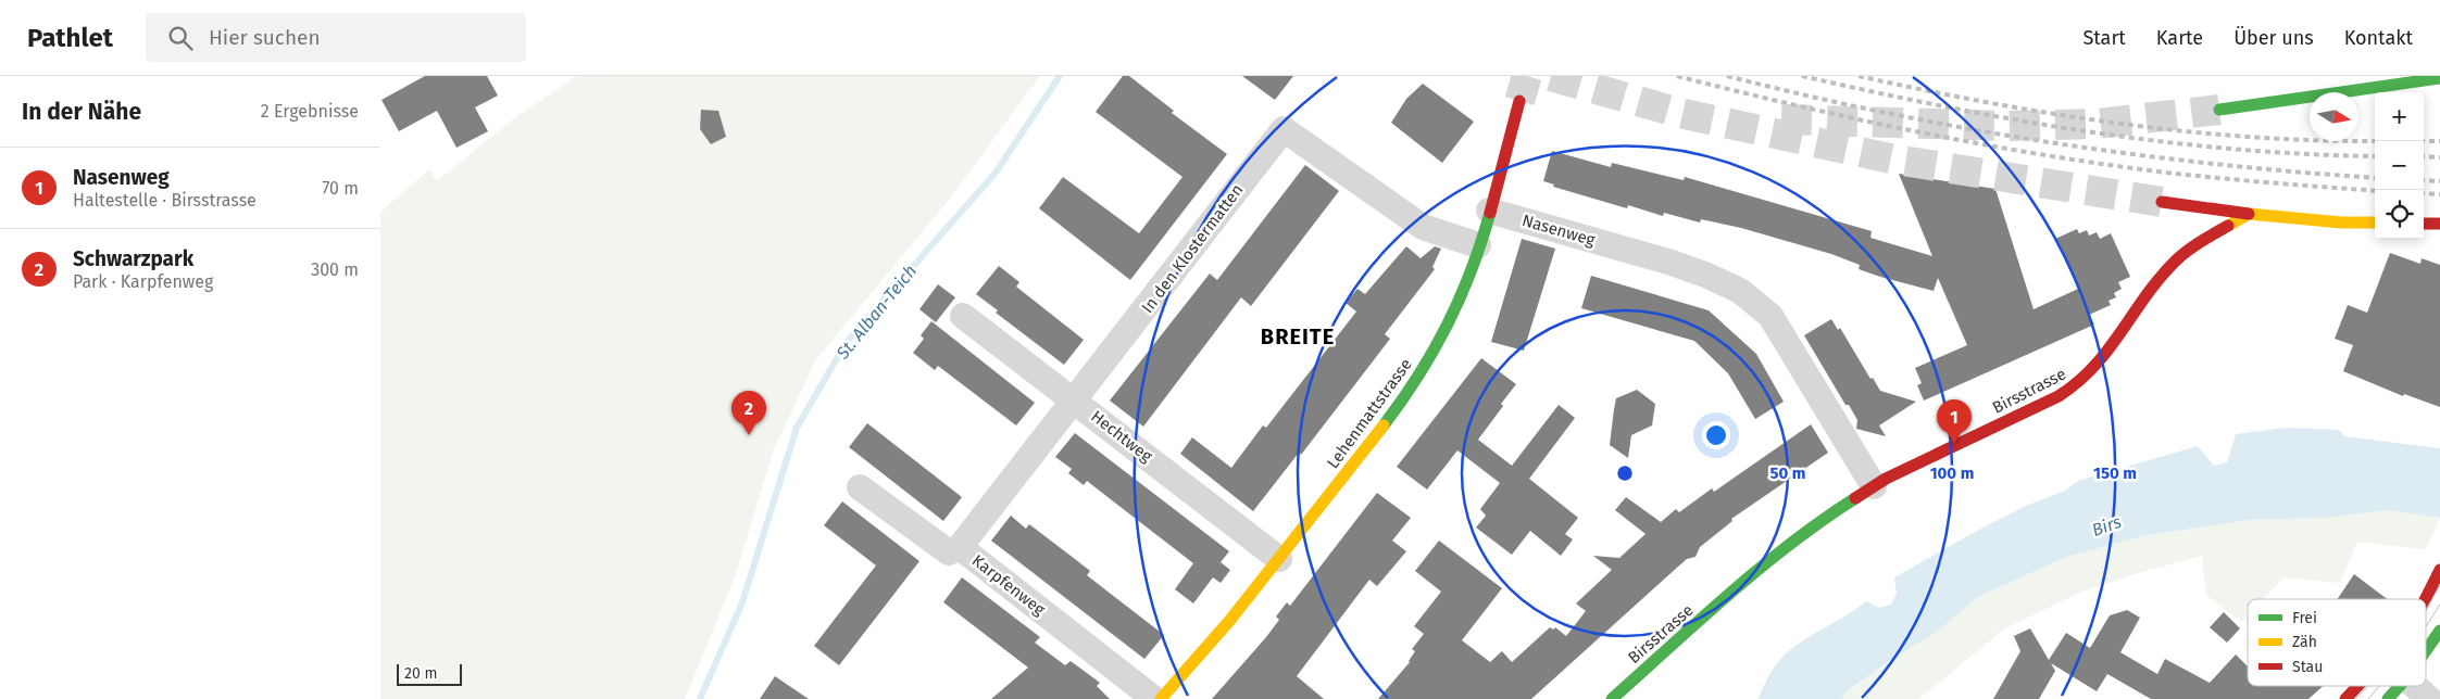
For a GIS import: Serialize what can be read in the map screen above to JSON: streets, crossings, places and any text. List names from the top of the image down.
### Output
{
  "streets": {
    "main road": ["Birsstrasse", "Lehenmattstrasse"],
    "street": [
      "Nasenweg",
      "In den Klostermatten",
      "Hechtweg",
      "Karpfenweg"
    ]
  },
  "crossings": [
    ["Nasenweg", "Birsstrasse"],
    ["Nasenweg", "Lehenmattstrasse"],
    ["In den Klostermatten", "Lehenmattstrasse"],
    ["In den Klostermatten", "Hechtweg"],
    ["In den Klostermatten", "Karpfenweg"],
    ["Lehenmattstrasse", "Hechtweg"]
  ],
  "districts": ["BREITE"],
  "water": ["St. Alban-Teich", "Birs"],
  "legend": ["Frei", "Zäh", "Stau"],
  "scale_bar": "20 m",
  "north": "right",
  "page": {
    "header": "Pathlet",
    "search": "Hier suchen",
    "nav": [
      "Start",
      "Karte",
      "Über uns",
      "Kontakt"
    ],
    "heading": ["In der Nähe", "2 Ergebnisse"],
    "map_buttons": ["+", "−"],
    "list": [
      {
        "mark": "1",
        "name": "Nasenweg",
        "note": "Haltestelle · Birsstrasse",
        "value": "70 m"
      },
      {
        "mark": "2",
        "name": "Schwarzpark",
        "note": "Park · Karpfenweg",
        "value": "300 m"
      }
    ],
    "pins": ["2", "1"],
    "scale": "20 m"
  },
  "rings": ["50 m", "100 m", "150 m"]
}
